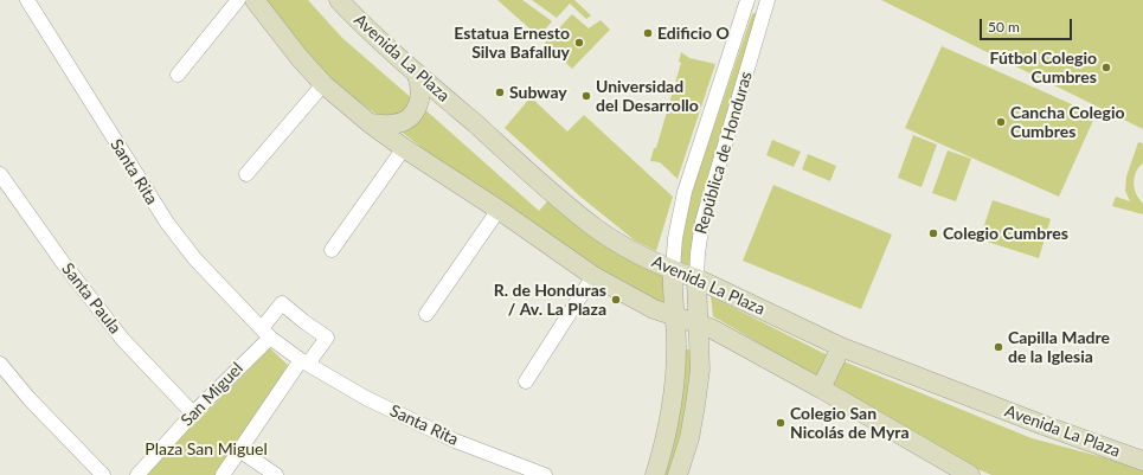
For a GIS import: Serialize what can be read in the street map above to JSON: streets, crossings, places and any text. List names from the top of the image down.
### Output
{
  "streets": {
    "main road": ["Avenida La Plaza", "República de Honduras"],
    "street": ["Santa Rita", "Santa Paula", "San Miguel"]
  },
  "crossings": [
    ["Avenida La Plaza", "República de Honduras"],
    ["Santa Rita", "San Miguel"],
    ["Santa Paula", "San Miguel"]
  ],
  "parks": ["Plaza San Miguel"],
  "places": [
    "Edificio O",
    "Estatua Ernesto Silva Bafalluy",
    "Fútbol Colegio Cumbres",
    "Subway",
    "Universidad del Desarrollo",
    "Cancha Colegio Cumbres",
    "Colegio Cumbres",
    "R. de Honduras / Av. La Plaza",
    "Capilla Madre de la Iglesia",
    "Colegio San Nicolás de Myra"
  ],
  "scale_bar": "50 m"
}
